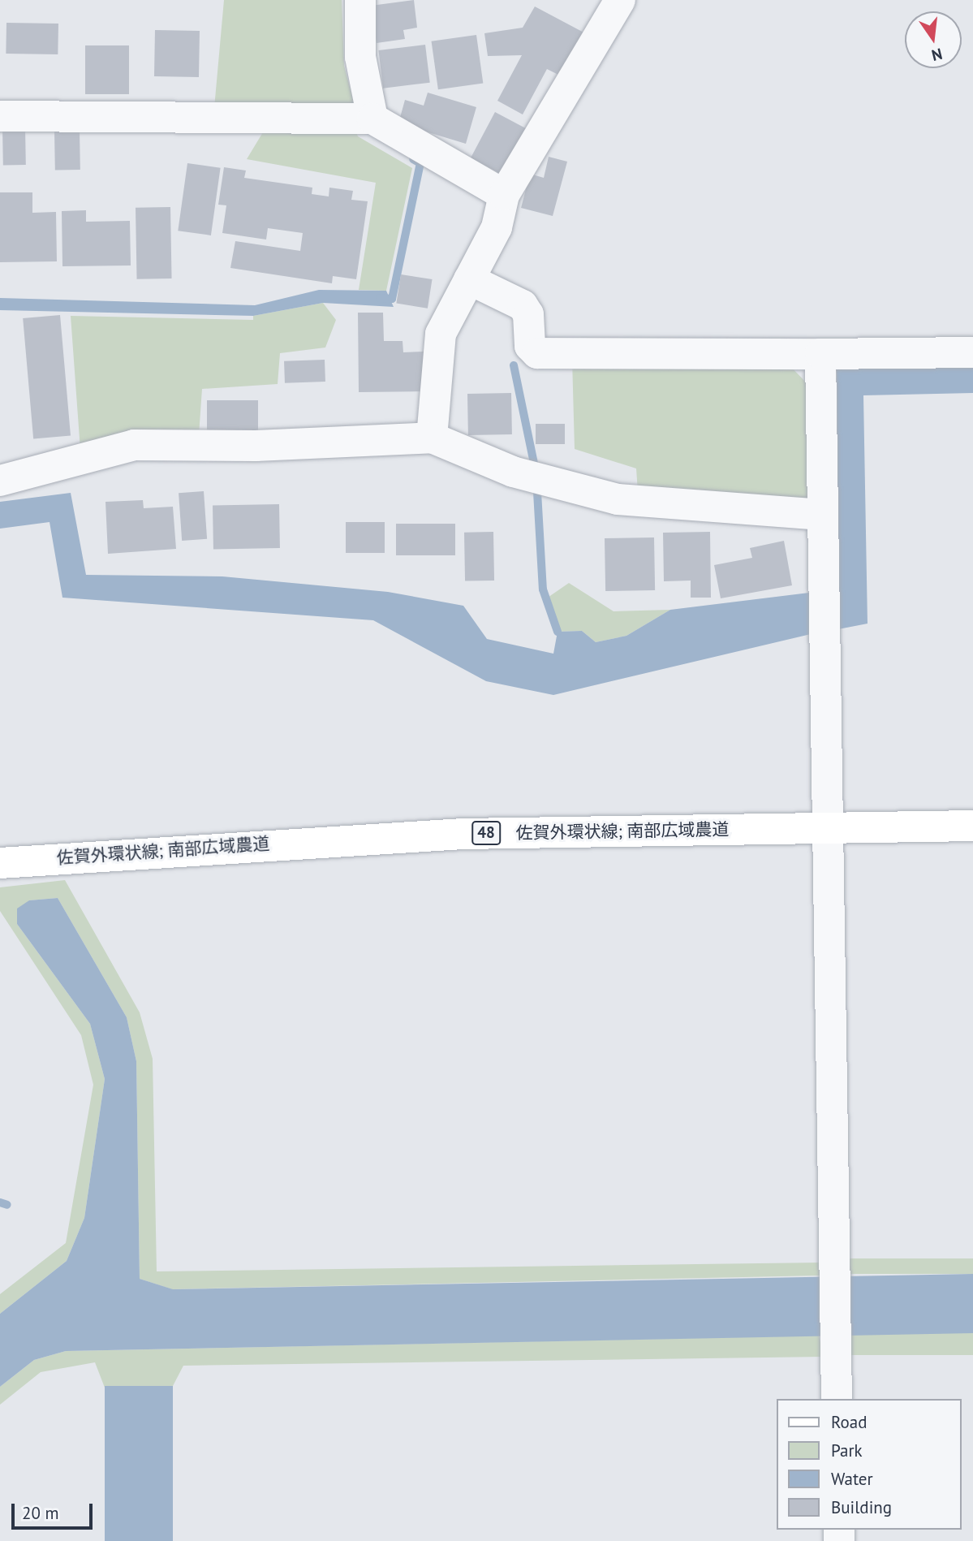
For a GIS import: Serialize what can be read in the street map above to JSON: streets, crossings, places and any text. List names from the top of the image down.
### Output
{
  "streets": {
    "main road": ["佐賀外環状線; 南部広域農道", "48"]
  },
  "legend": [
    "Road",
    "Park",
    "Water",
    "Building"
  ],
  "scale_bar": "20 m",
  "north": "bottom"
}
